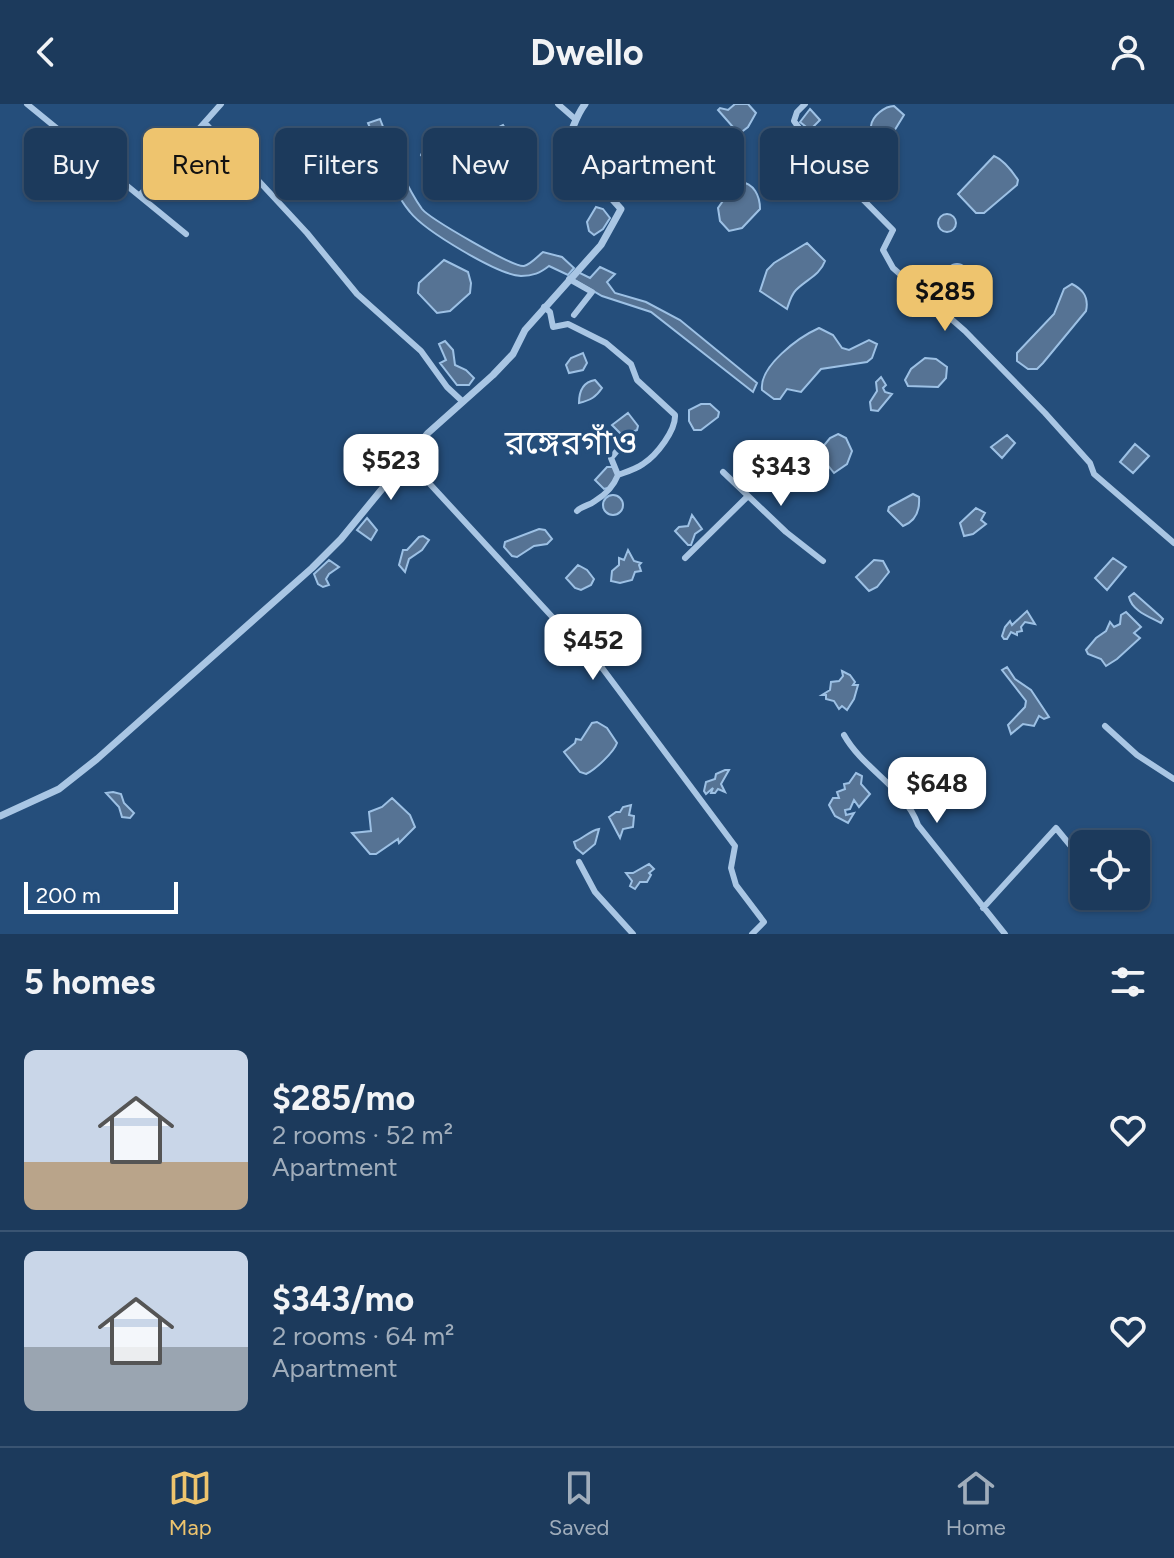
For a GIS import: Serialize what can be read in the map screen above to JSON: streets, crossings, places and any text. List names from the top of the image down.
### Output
{
  "districts": ["রঙ্গেরগাঁও"],
  "scale_bar": "200 m",
  "page": {
    "header": "Dwello",
    "chip": [
      "Buy",
      "Rent",
      "Filters",
      "New",
      "Apartment",
      "House"
    ],
    "price": [
      "$285",
      "$523",
      "$343",
      "$452",
      "$648"
    ],
    "scale": "200 m",
    "heading": "5 homes",
    "list": [
      {
        "name": "$285/mo",
        "note": "2 rooms · 52 m² · Apartment"
      },
      {
        "name": "$343/mo",
        "note": "2 rooms · 64 m² · Apartment"
      }
    ],
    "tabs": ["Map", "Saved", "Home"]
  }
}
